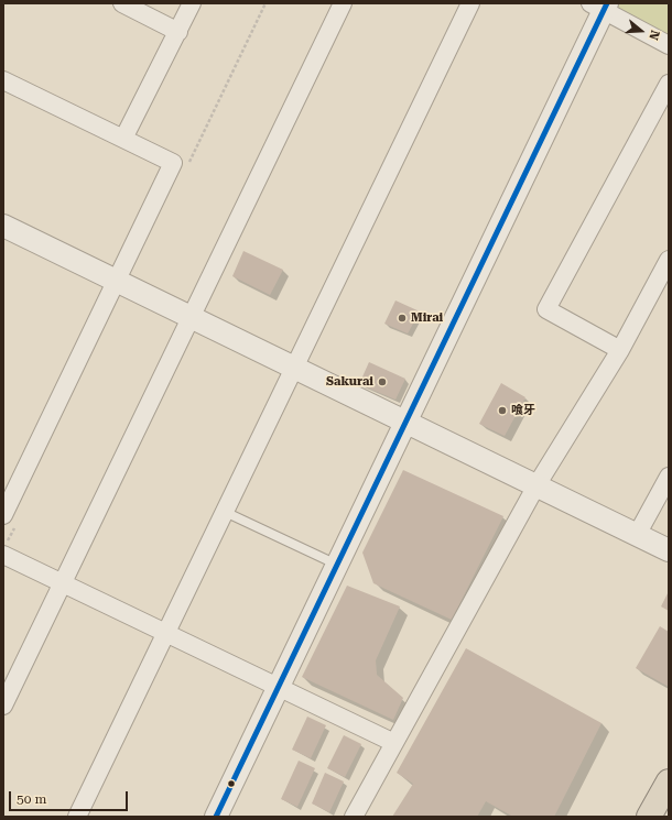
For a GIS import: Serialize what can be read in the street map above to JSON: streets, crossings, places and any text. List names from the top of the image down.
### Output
{
  "places": ["Mirai", "Sakurai", "喰牙"],
  "scale_bar": "50 m",
  "north": "right"
}
